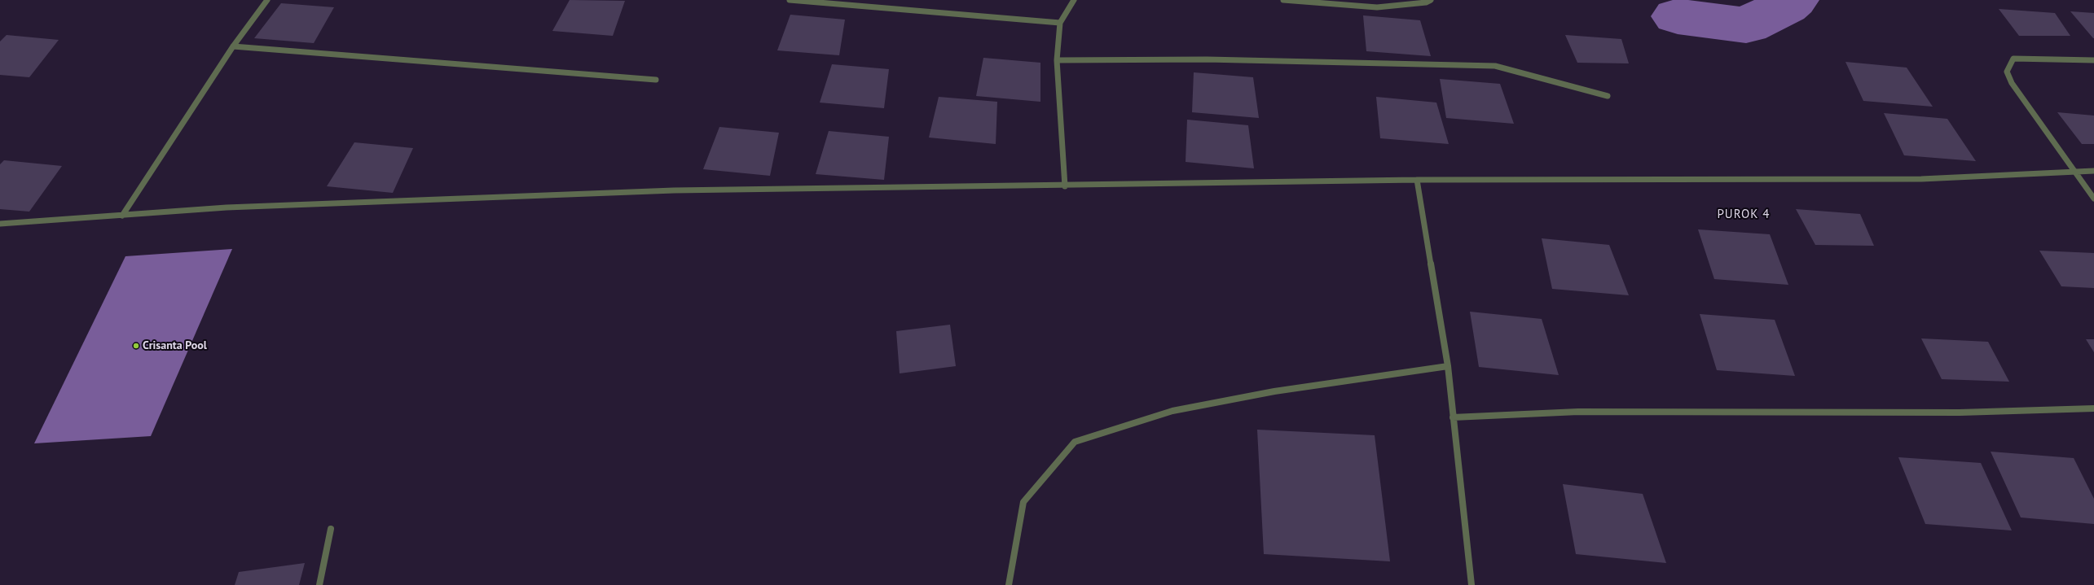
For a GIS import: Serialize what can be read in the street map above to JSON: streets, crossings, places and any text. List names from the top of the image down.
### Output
{
  "districts": ["PUROK 4"],
  "places": ["Crisanta Pool"]
}
